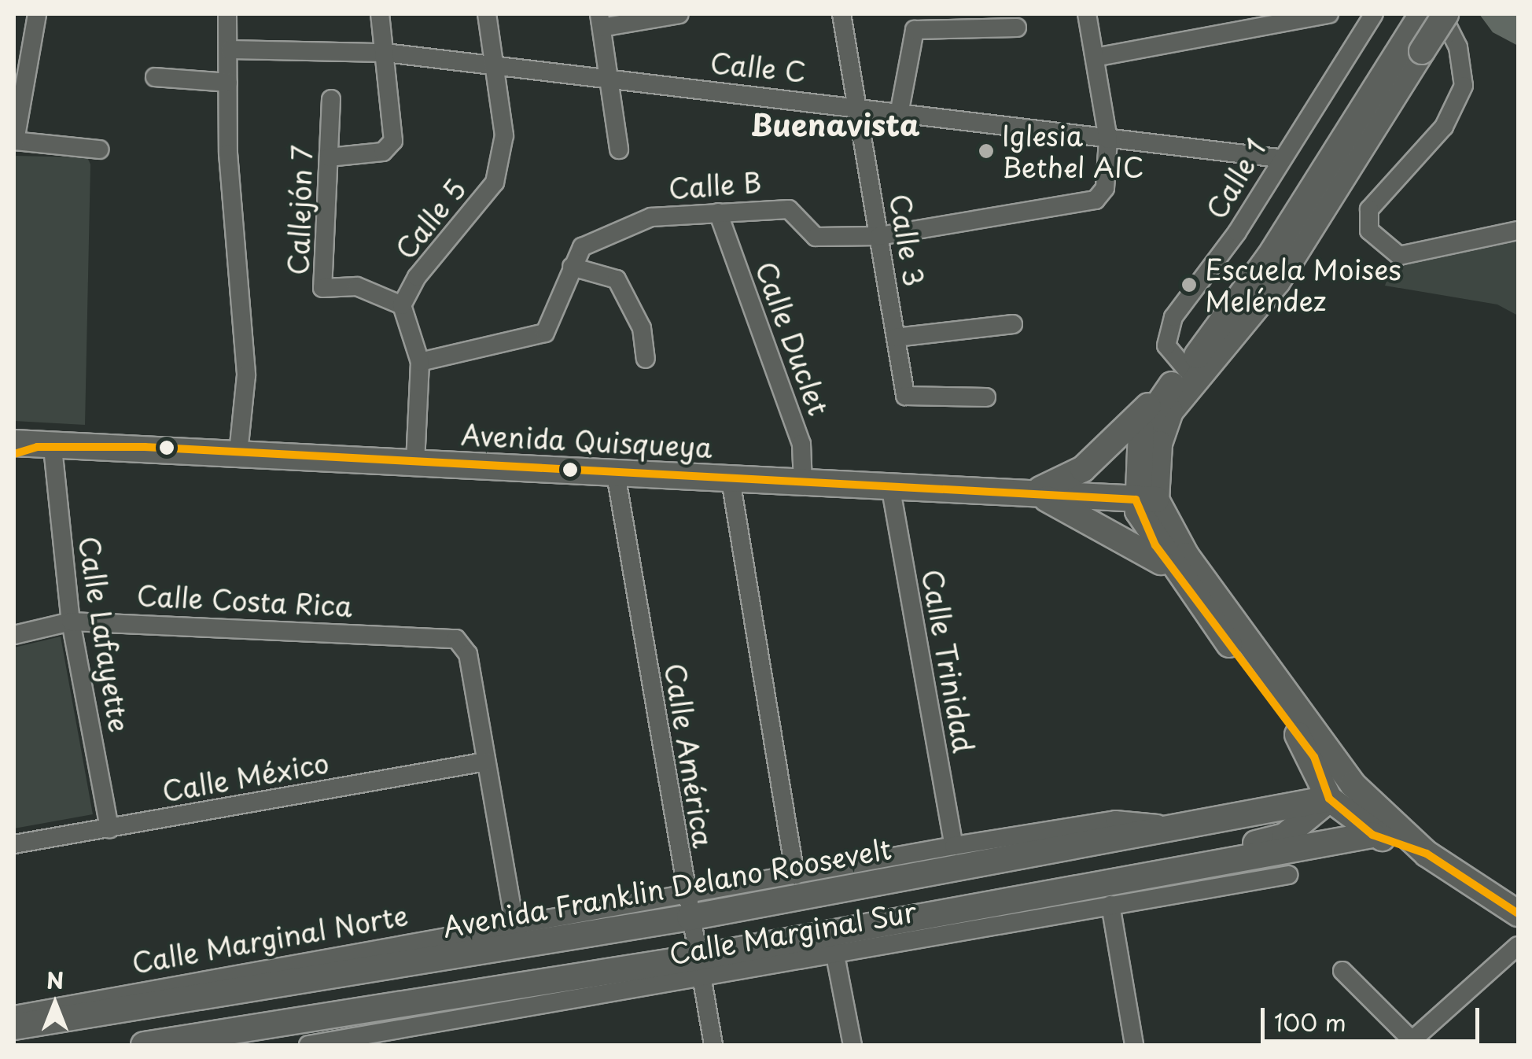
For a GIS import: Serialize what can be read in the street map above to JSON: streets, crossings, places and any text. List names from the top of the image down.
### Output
{
  "streets": {
    "main road": ["Avenida Quisqueya", "Avenida Franklin Delano Roosevelt"],
    "street": [
      "Calle C",
      "Calle 1",
      "Calle B",
      "Callejón 7",
      "Calle 5",
      "Calle 3",
      "Calle Duclet",
      "Calle Costa Rica",
      "Calle Lafayette",
      "Calle Trinidad",
      "Calle América",
      "Calle México",
      "Calle Marginal Sur",
      "Calle Marginal Norte"
    ]
  },
  "crossings": [
    ["Calle C", "Calle 1"],
    ["Calle C", "Calle B"],
    ["Calle C", "Calle 5"],
    ["Calle C", "Calle 3"],
    ["Calle B", "Calle 3"],
    ["Calle B", "Calle Duclet"],
    ["Callejón 7", "Calle 5"],
    ["Calle Duclet", "Avenida Quisqueya"],
    ["Avenida Quisqueya", "Calle Lafayette"],
    ["Avenida Quisqueya", "Calle Trinidad"],
    ["Avenida Quisqueya", "Calle América"],
    ["Calle Costa Rica", "Calle Lafayette"],
    ["Calle Costa Rica", "Calle México"],
    ["Calle Lafayette", "Calle México"],
    ["Calle Trinidad", "Calle Marginal Norte"],
    ["Calle América", "Avenida Franklin Delano Roosevelt"],
    ["Calle América", "Calle Marginal Sur"],
    ["Calle América", "Calle Marginal Norte"],
    ["Avenida Franklin Delano Roosevelt", "Calle Marginal Norte"]
  ],
  "districts": ["Buenavista"],
  "places": ["Iglesia Bethel AIC", "Escuela Moises Meléndez"],
  "scale_bar": "100 m",
  "north": "top"
}
